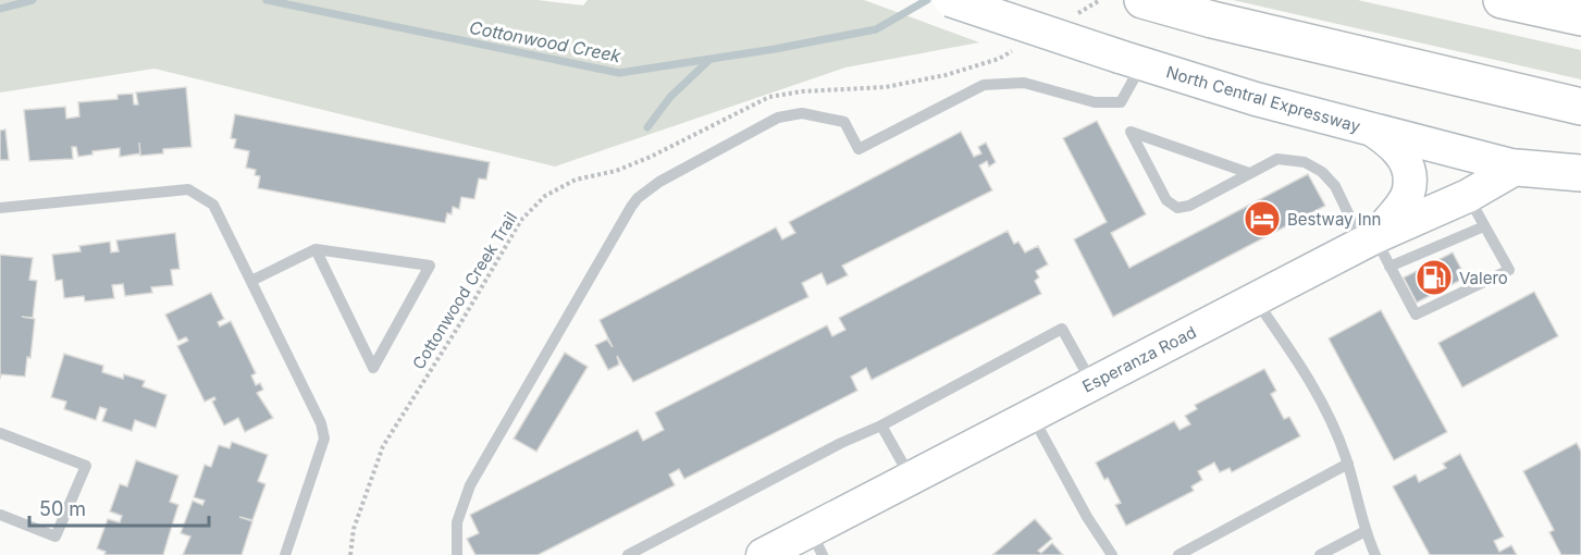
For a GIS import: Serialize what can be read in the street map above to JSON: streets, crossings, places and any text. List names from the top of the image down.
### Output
{
  "streets": {
    "street": ["North Central Expressway", "Esperanza Road"],
    "path": ["Cottonwood Creek Trail"]
  },
  "crossings": [
    ["North Central Expressway", "Esperanza Road"]
  ],
  "water": ["Cottonwood Creek"],
  "places": {
    "hotel": ["Bestway Inn"],
    "fuel station": ["Valero"]
  },
  "scale_bar": "50 m"
}
